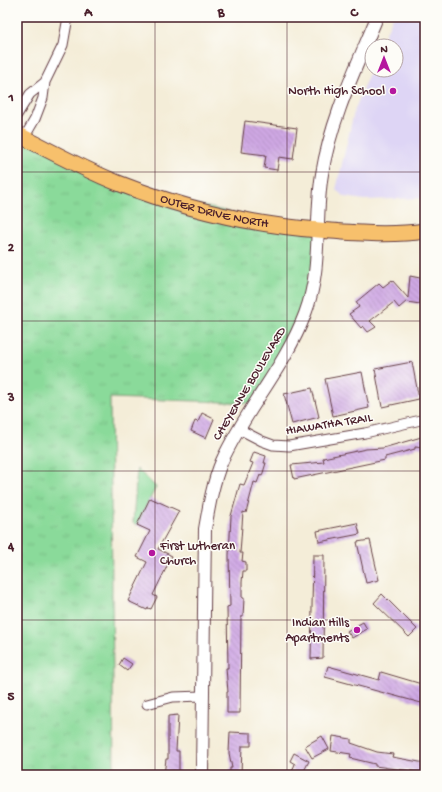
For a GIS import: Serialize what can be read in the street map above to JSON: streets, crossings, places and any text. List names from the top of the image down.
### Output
{
  "streets": {
    "main road": ["OUTER DRIVE NORTH"],
    "street": ["CHEYENNE BOULEVARD", "HIAWATHA TRAIL"]
  },
  "crossings": [
    ["OUTER DRIVE NORTH", "CHEYENNE BOULEVARD"],
    ["CHEYENNE BOULEVARD", "HIAWATHA TRAIL"]
  ],
  "places": ["North High School", "First Lutheran Church", "Indian Hills Apartments"],
  "north": "top",
  "grid": {
    "columns": ["A", "B", "C"],
    "rows": [
      "1",
      "2",
      "3",
      "4",
      "5"
    ]
  }
}
